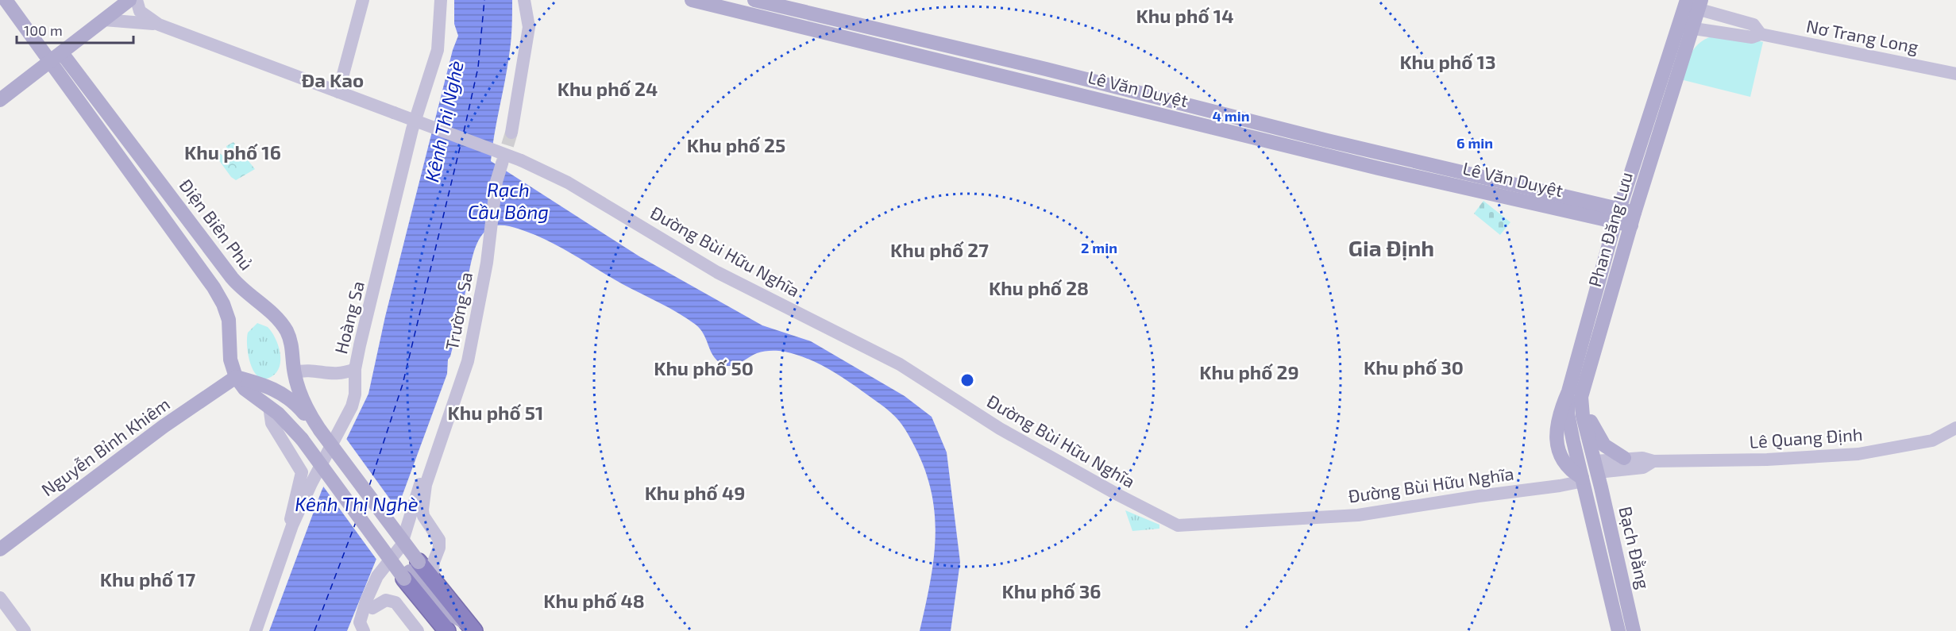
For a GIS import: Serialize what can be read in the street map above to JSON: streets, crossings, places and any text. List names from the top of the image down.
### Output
{
  "streets": {
    "main road": [
      "Lê Văn Duyệt",
      "Ðiện Biên Phủ",
      "Phan Đăng Lưu",
      "Nguyễn Bỉnh Khiêm",
      "Bạch Đằng"
    ],
    "street": [
      "Nơ Trang Long",
      "Đường Bùi Hữu Nghĩa",
      "Trường Sa",
      "Hoàng Sa",
      "Lê Quang Định"
    ]
  },
  "crossings": [
    ["Nơ Trang Long", "Phan Đăng Lưu"],
    ["Lê Văn Duyệt", "Phan Đăng Lưu"],
    ["Ðiện Biên Phủ", "Nguyễn Bỉnh Khiêm"],
    ["Phan Đăng Lưu", "Đường Bùi Hữu Nghĩa"],
    ["Phan Đăng Lưu", "Lê Quang Định"],
    ["Phan Đăng Lưu", "Bạch Đằng"],
    ["Đường Bùi Hữu Nghĩa", "Bạch Đằng"],
    ["Lê Quang Định", "Bạch Đằng"]
  ],
  "districts": [
    "Khu phố 14",
    "Khu phố 13",
    "Đa Kao",
    "Khu phố 24",
    "Khu phố 25",
    "Khu phố 16",
    "Gia Định",
    "Khu phố 27",
    "Khu phố 28",
    "Khu phố 30",
    "Khu phố 50",
    "Khu phố 29",
    "Khu phố 51",
    "Khu phố 49",
    "Khu phố 17",
    "Khu phố 36",
    "Khu phố 48"
  ],
  "water": ["Kênh Thị Nghè", "Rạch Cầu Bông"],
  "scale_bar": "100 m",
  "rings": ["4 min", "6 min", "2 min"]
}
